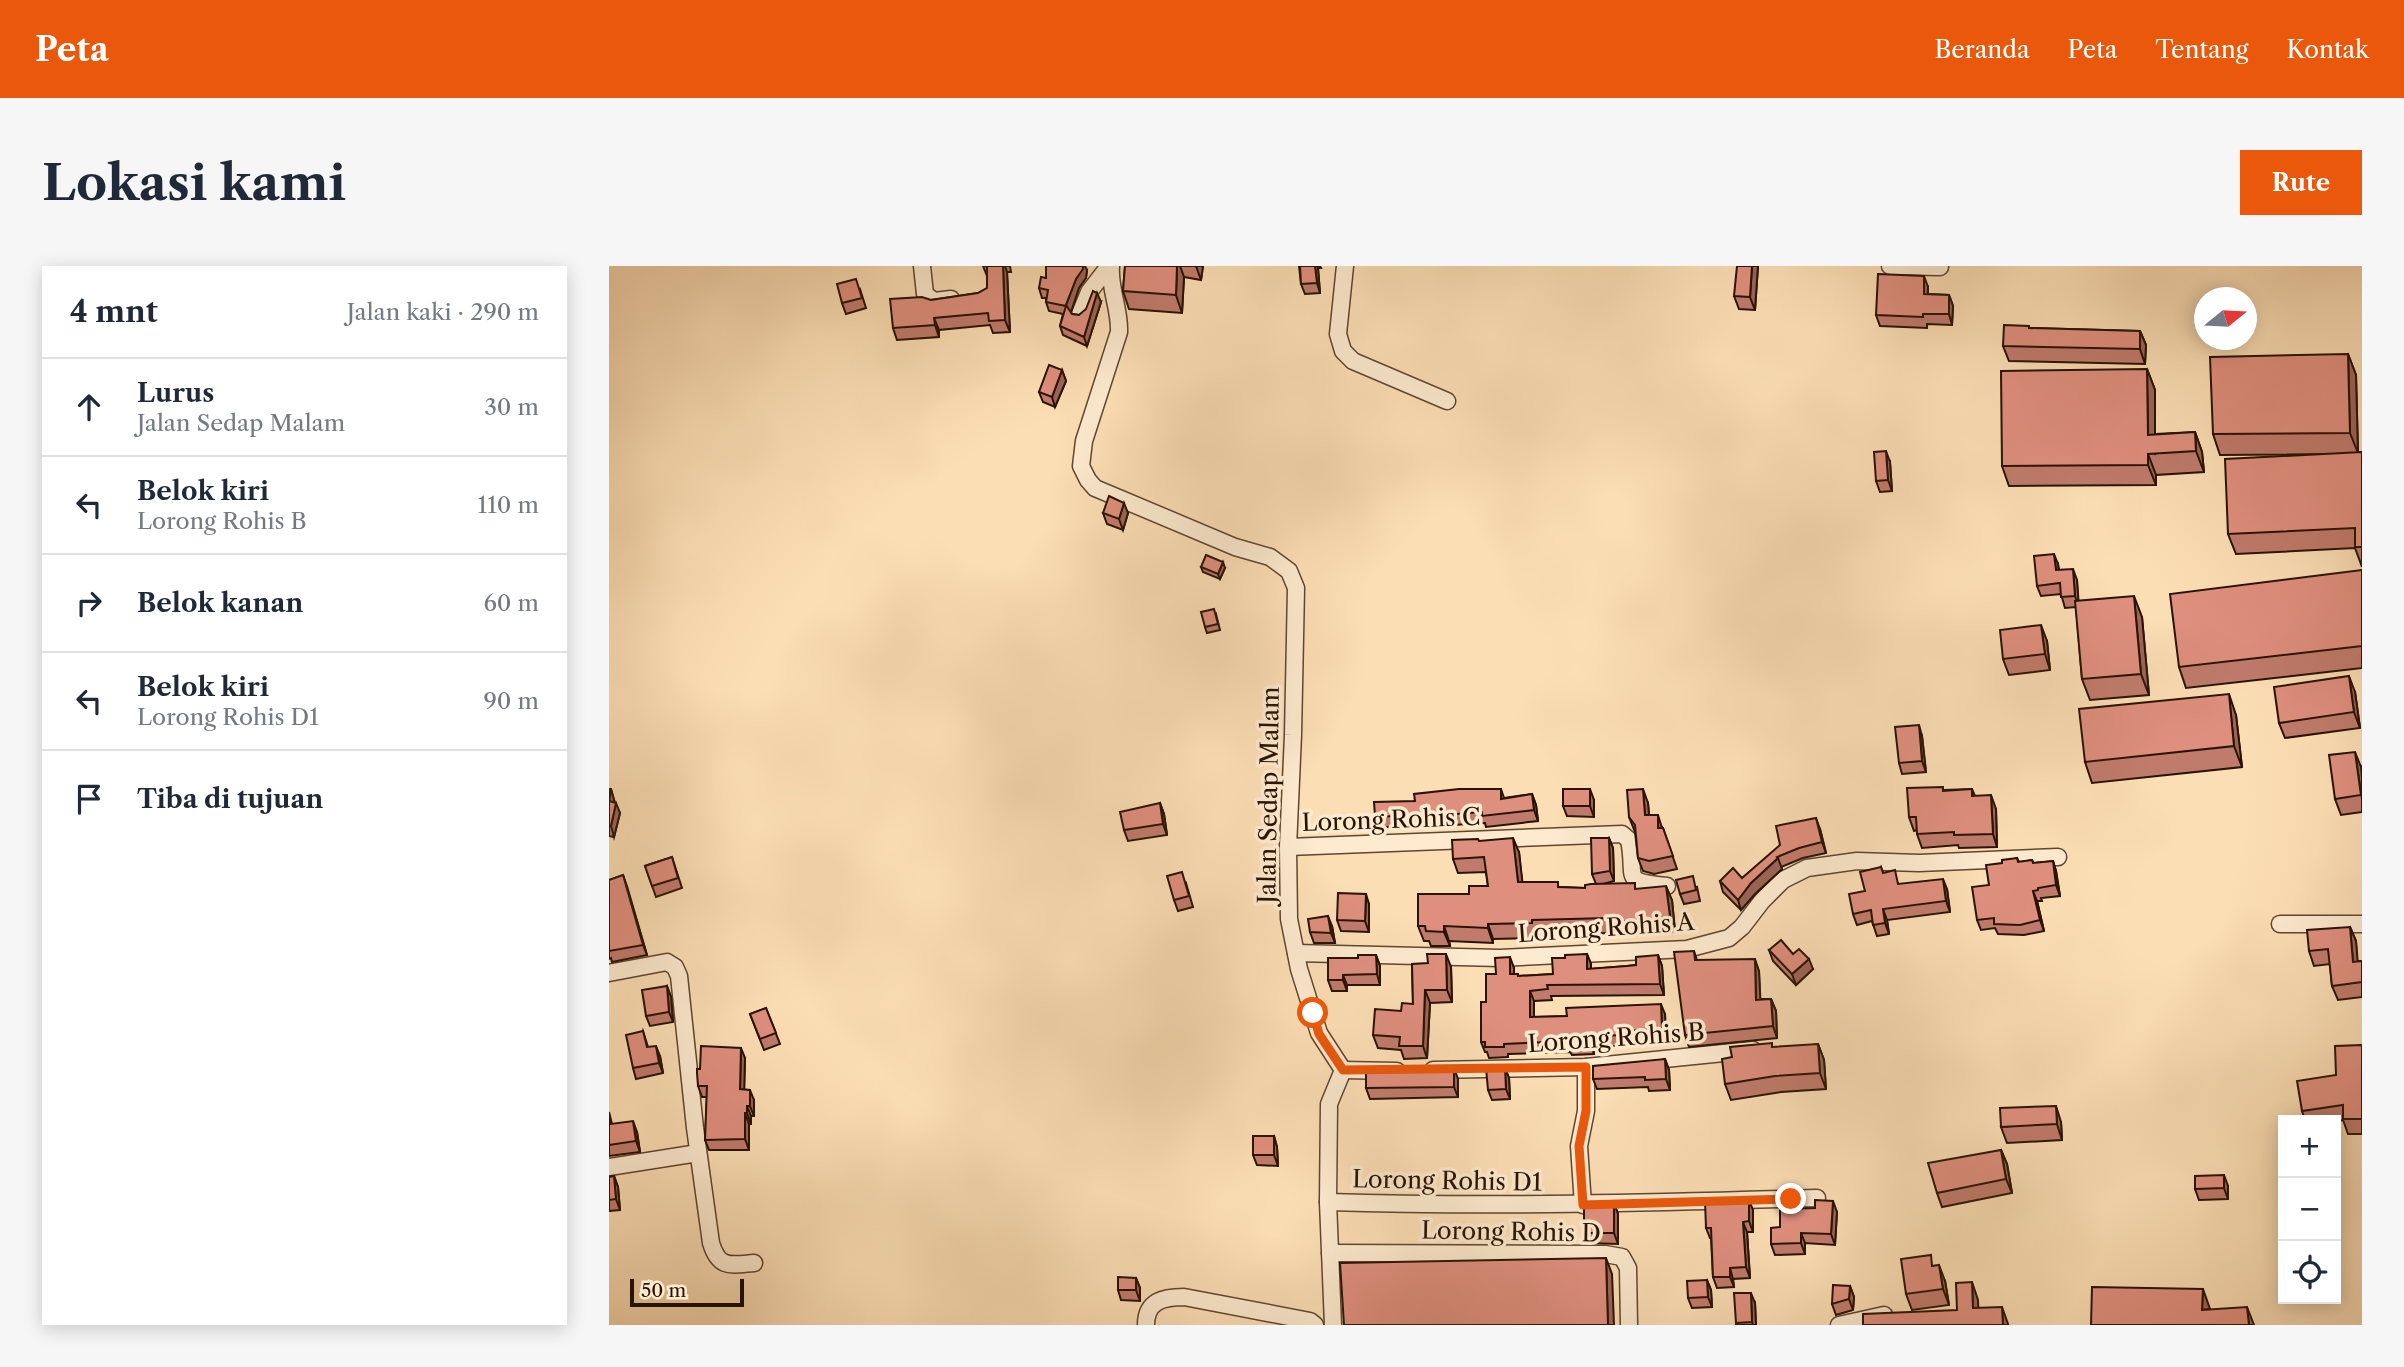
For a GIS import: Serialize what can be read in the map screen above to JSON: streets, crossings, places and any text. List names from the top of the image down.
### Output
{
  "streets": {
    "street": [
      "Jalan Sedap Malam",
      "Lorong Rohis C",
      "Lorong Rohis A",
      "Lorong Rohis B",
      "Lorong Rohis D1",
      "Lorong Rohis D"
    ]
  },
  "crossings": [
    ["Jalan Sedap Malam", "Lorong Rohis C"],
    ["Jalan Sedap Malam", "Lorong Rohis A"],
    ["Jalan Sedap Malam", "Lorong Rohis B"]
  ],
  "scale_bar": "50 m",
  "north": "right",
  "page": {
    "header": "Peta",
    "nav": [
      "Beranda",
      "Peta",
      "Tentang",
      "Kontak"
    ],
    "buttons": "Rute",
    "title": "Lokasi kami",
    "heading": ["4 mnt", "Jalan kaki · 290 m"],
    "list": [
      ["Lurus", "Jalan Sedap Malam", "30 m"],
      ["Belok kiri", "Lorong Rohis B", "110 m"],
      ["Belok kanan", "60 m"],
      ["Belok kiri", "Lorong Rohis D1", "90 m"],
      "Tiba di tujuan"
    ],
    "map_buttons": ["+", "−"],
    "scale": "50 m"
  }
}
